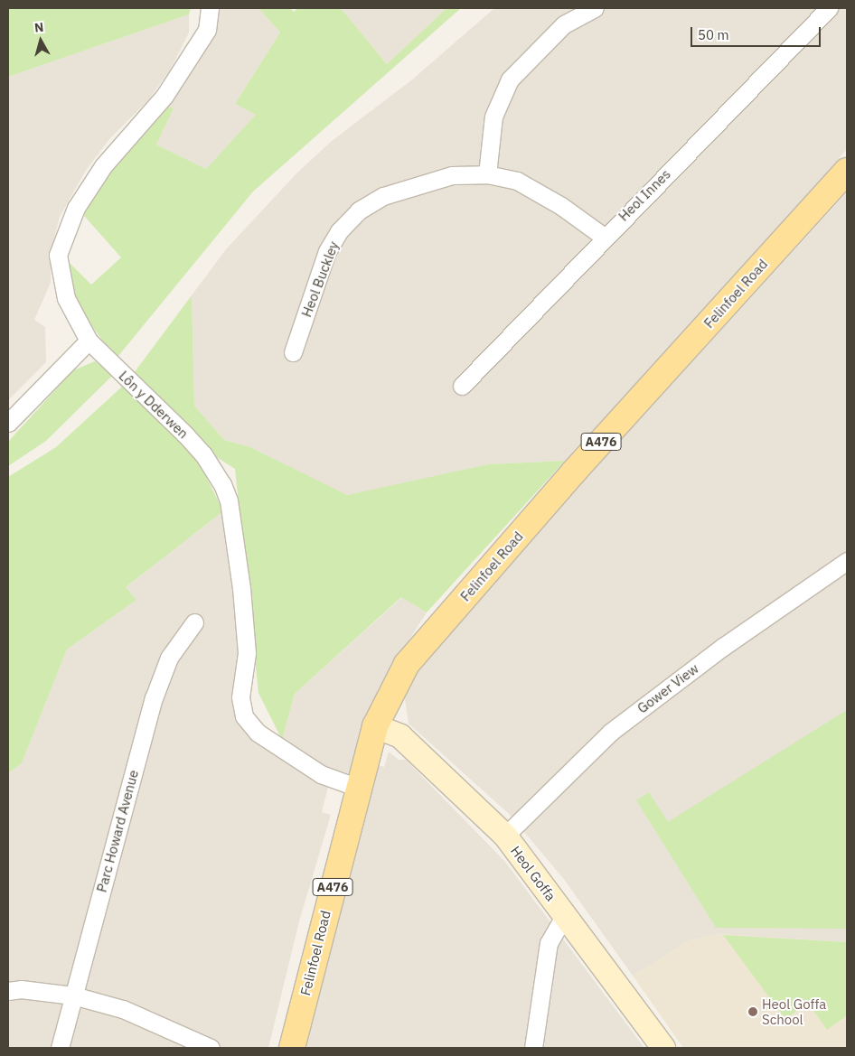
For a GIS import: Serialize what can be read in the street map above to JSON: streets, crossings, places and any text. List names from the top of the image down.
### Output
{
  "streets": {
    "main road": ["Felinfoel Road", "A476"],
    "street": [
      "Heol Innes",
      "Heol Buckley",
      "Lôn y Dderwen",
      "Gower View",
      "Parc Howard Avenue",
      "Heol Goffa"
    ]
  },
  "crossings": [
    ["Heol Innes", "Heol Buckley"],
    ["Felinfoel Road", "Lôn y Dderwen"],
    ["Felinfoel Road", "Heol Goffa"],
    ["Gower View", "Heol Goffa"]
  ],
  "places": ["Heol Goffa School"],
  "scale_bar": "50 m",
  "north": "top"
}
